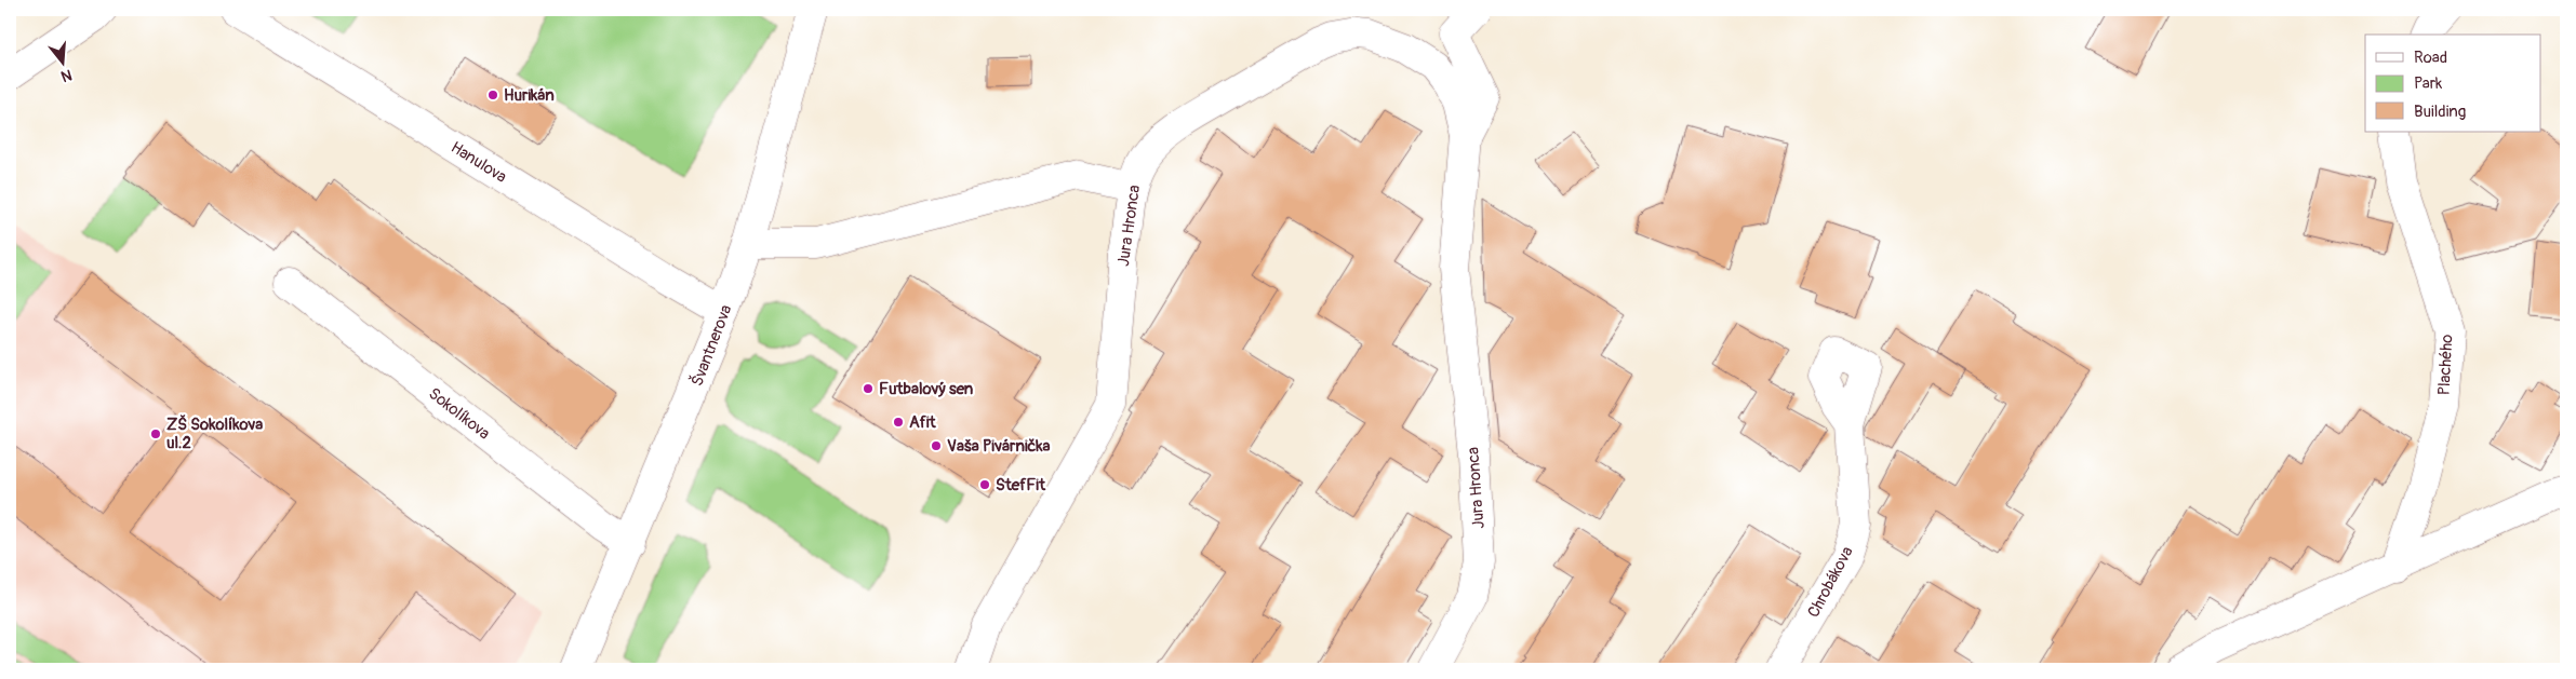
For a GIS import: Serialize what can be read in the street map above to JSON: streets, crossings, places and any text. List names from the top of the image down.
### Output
{
  "streets": {
    "street": [
      "Hanulova",
      "Jura Hronca",
      "Švantnerova",
      "Plachého",
      "Sokolíkova",
      "Chrobákova"
    ]
  },
  "crossings": [
    ["Hanulova", "Švantnerova"],
    ["Švantnerova", "Sokolíkova"]
  ],
  "places": [
    "Hurikán",
    "Futbalový sen",
    "Afit",
    "ZŠ Sokolíkova ul.2",
    "Vaša Pivárnička",
    "StefFit"
  ],
  "legend": ["Road", "Park", "Building"],
  "north": "bottom"
}
